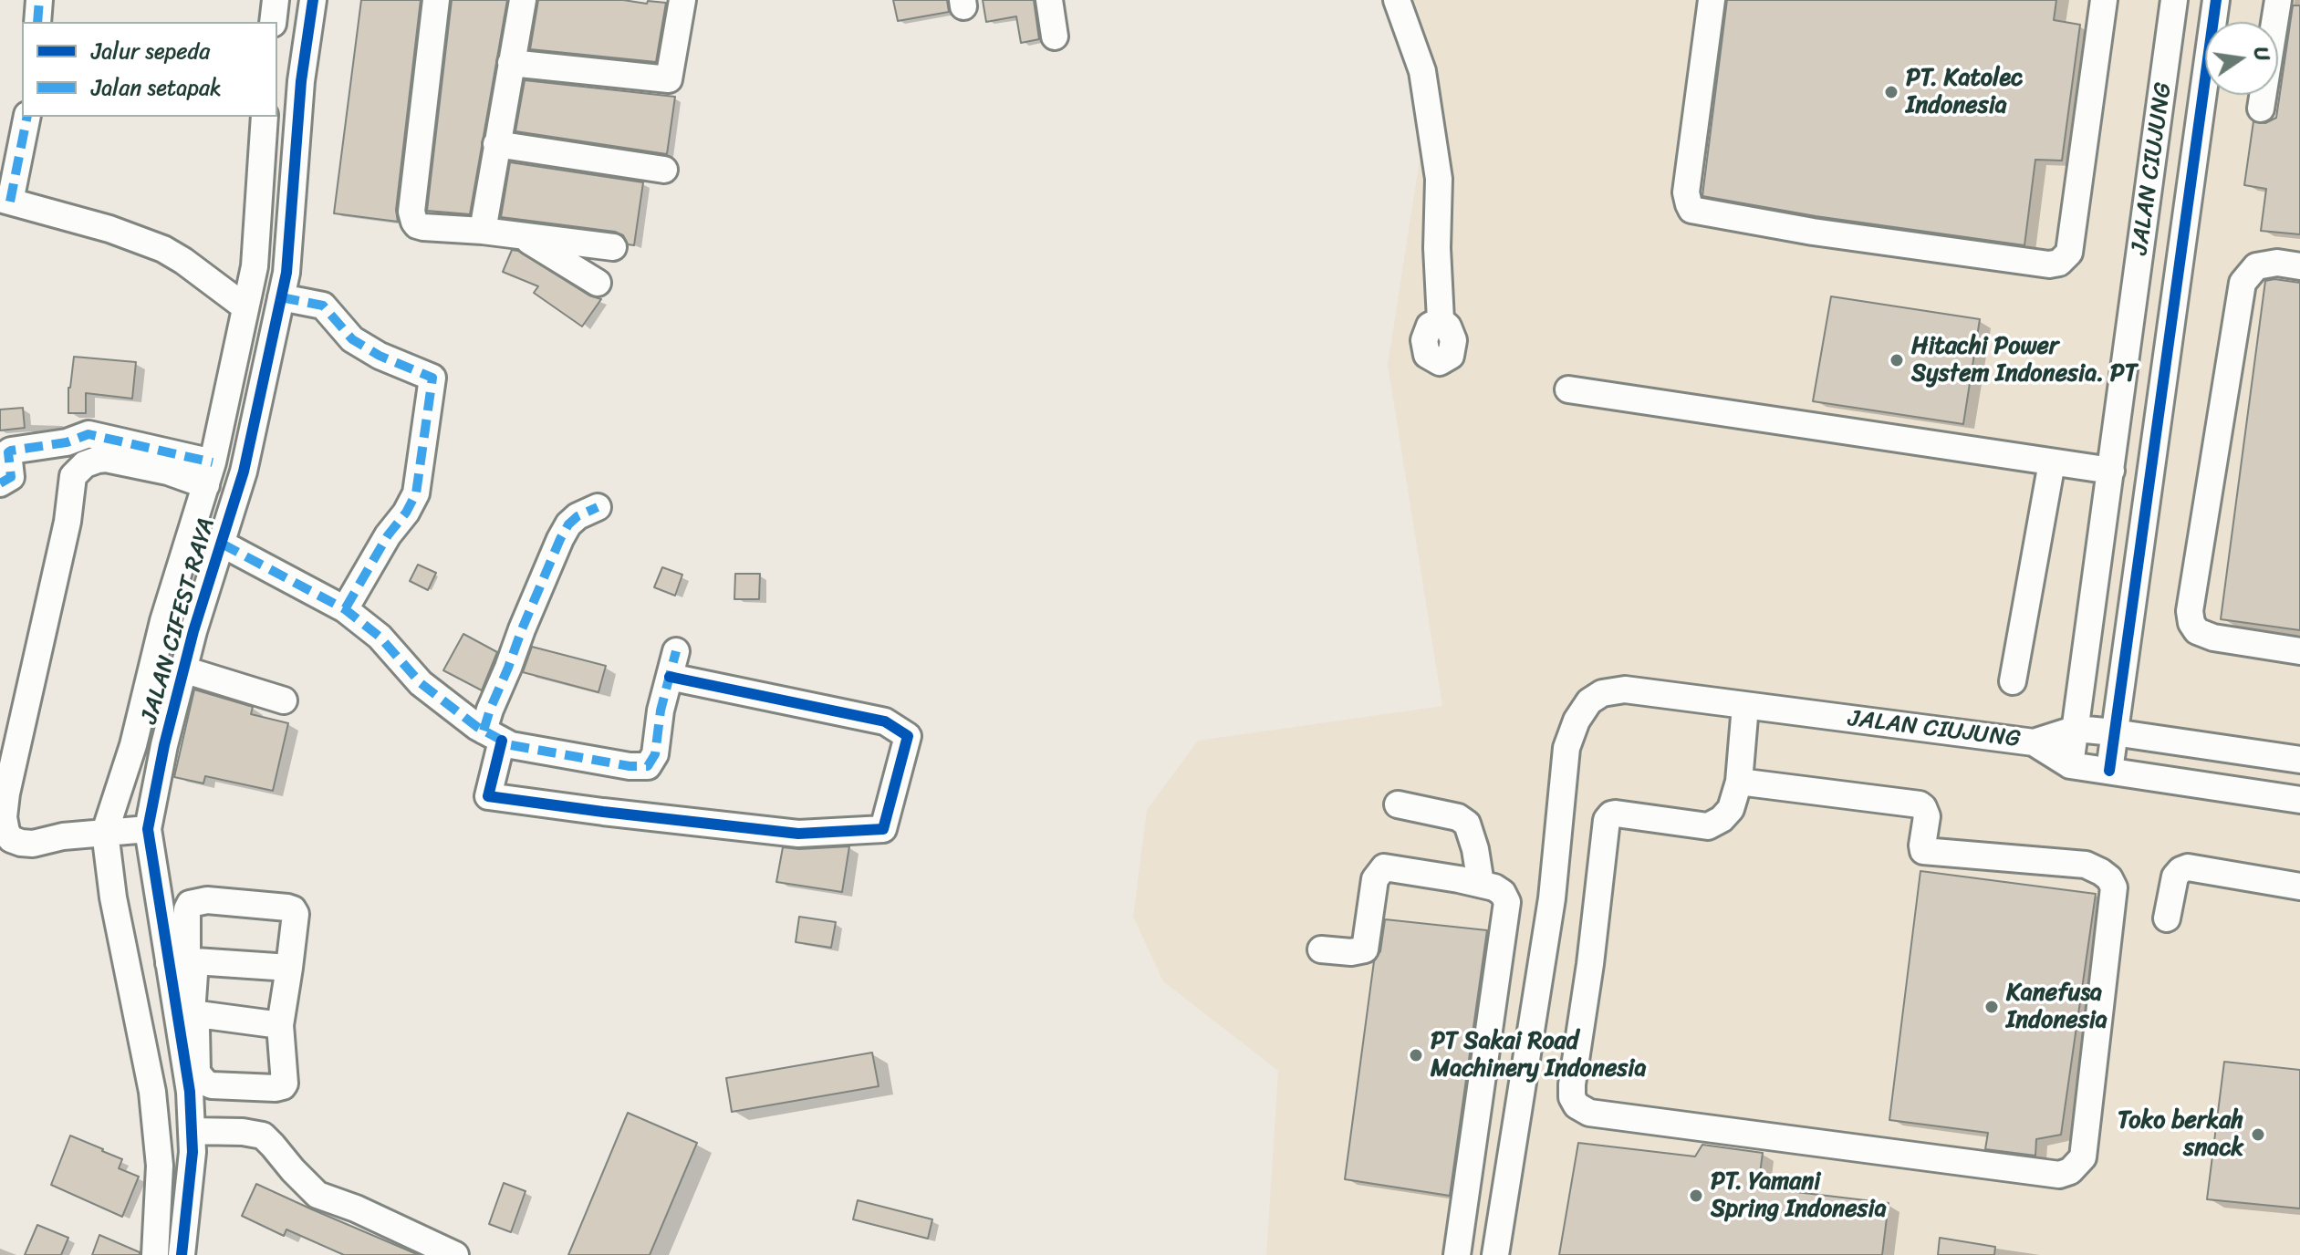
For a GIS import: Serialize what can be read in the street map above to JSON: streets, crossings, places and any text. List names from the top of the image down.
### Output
{
  "streets": {
    "street": ["JALAN CIUJUNG", "JALAN CIFEST RAYA"]
  },
  "places": [
    "PT. Katolec Indonesia",
    "Hitachi Power System Indonesia. PT",
    "Kanefusa Indonesia",
    "PT Sakai Road Machinery Indonesia",
    "Toko berkah snack",
    "PT. Yamani Spring Indonesia"
  ],
  "legend": ["Jalur sepeda", "Jalan setapak"],
  "north": "right"
}
